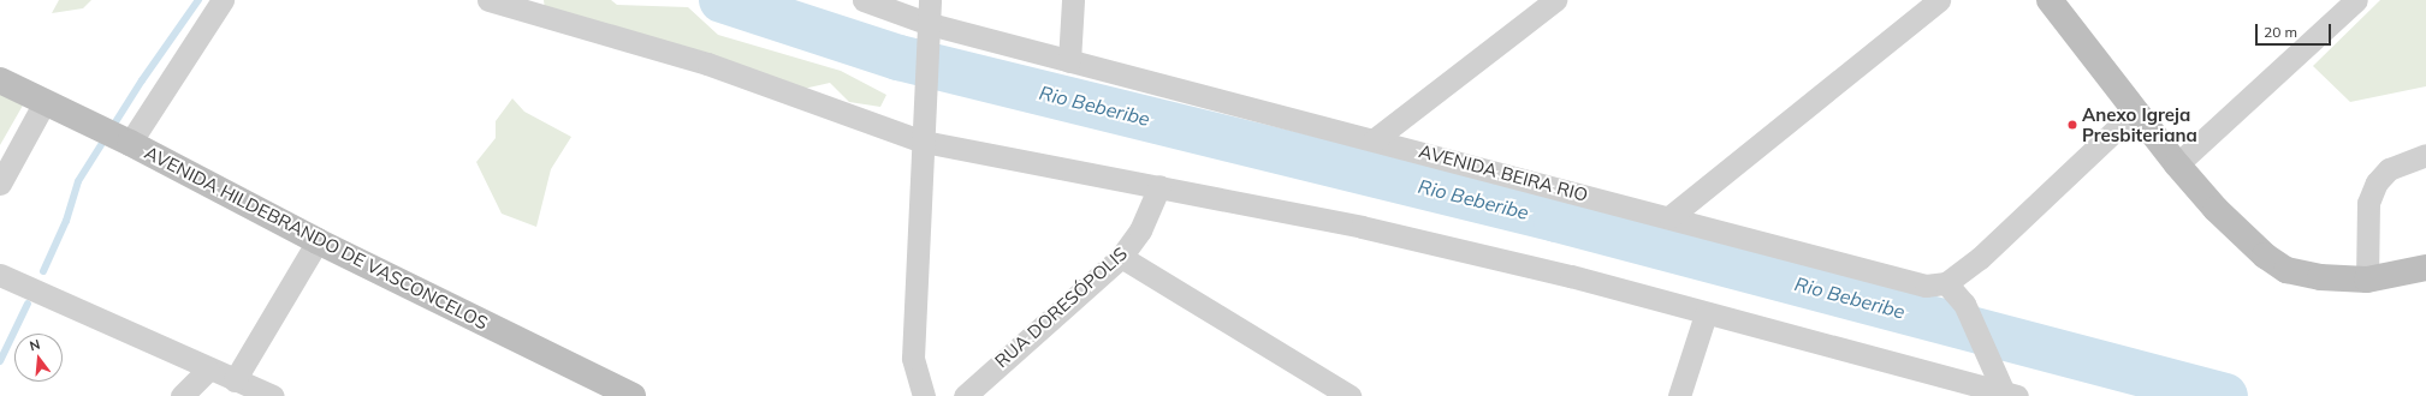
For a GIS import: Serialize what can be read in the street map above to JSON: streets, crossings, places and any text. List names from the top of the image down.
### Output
{
  "streets": {
    "street": ["AVENIDA BEIRA RIO", "AVENIDA HILDEBRANDO DE VASCONCELOS", "RUA DORESÓPOLIS"]
  },
  "water": ["Rio Beberibe"],
  "places": ["Anexo Igreja Presbiteriana"],
  "scale_bar": "20 m",
  "north": "top"
}
